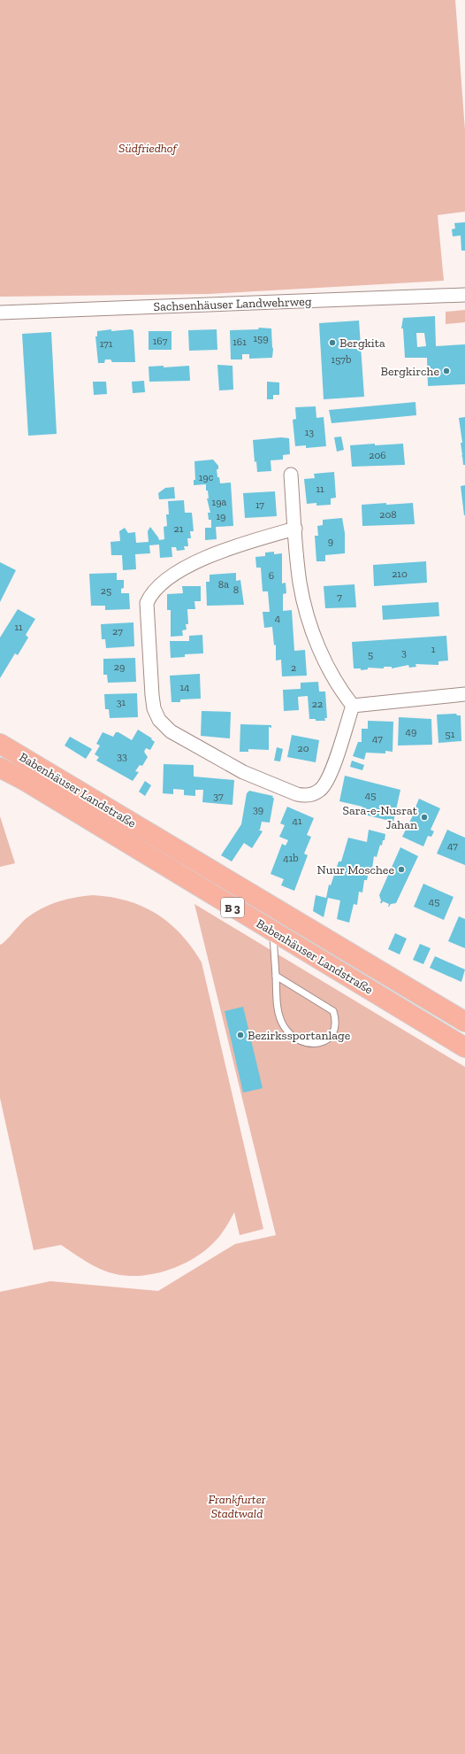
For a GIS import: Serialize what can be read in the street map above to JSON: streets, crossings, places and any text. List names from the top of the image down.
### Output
{
  "streets": {
    "main road": ["Babenhäuser Landstraße", "B 3"],
    "street": ["Sachsenhäuser Landwehrweg"]
  },
  "parks": ["Südfriedhof", "Frankfurter Stadtwald"],
  "places": [
    "Bergkita",
    "Bergkirche",
    "Sara-e-Nusrat Jahan",
    "Nuur Moschee",
    "Bezirkssportanlage"
  ],
  "house_numbers": [
    "159",
    "167",
    "161",
    "171",
    "157b",
    "13",
    "206",
    "19c",
    "11",
    "19a",
    "17",
    "208",
    "19",
    "21",
    "9",
    "210",
    "6",
    "8a",
    "8",
    "25",
    "7",
    "4",
    "11",
    "27",
    "1",
    "3",
    "5",
    "29",
    "2",
    "14",
    "31",
    "22",
    "49",
    "51",
    "47",
    "20",
    "33",
    "45",
    "37",
    "39",
    "41",
    "47",
    "41b",
    "45"
  ]
}
